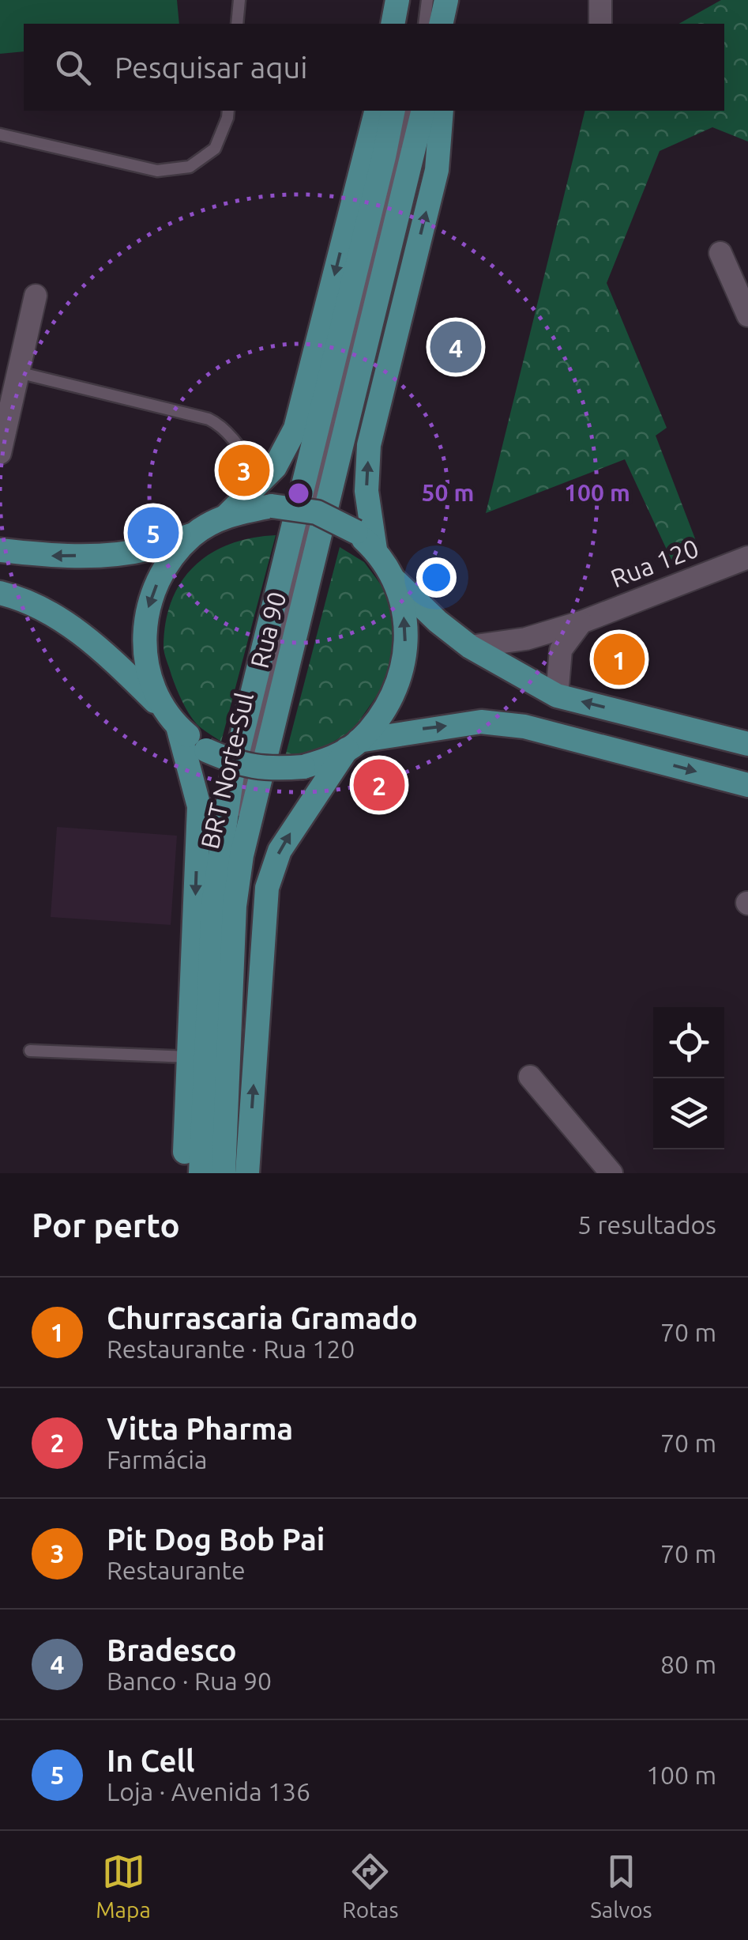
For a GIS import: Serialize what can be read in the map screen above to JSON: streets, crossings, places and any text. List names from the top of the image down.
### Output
{
  "streets": {
    "main road": ["Rua 90"],
    "street": ["Rua 120"],
    "lane": ["BRT Norte-Sul"]
  },
  "page": {
    "search": "Pesquisar aqui",
    "pins": [
      "4",
      "3",
      "5",
      "1",
      "2"
    ],
    "heading": ["Por perto", "5 resultados"],
    "list": [
      {
        "mark": "1",
        "name": "Churrascaria Gramado",
        "note": "Restaurante · Rua 120",
        "value": "70 m"
      },
      {
        "mark": "2",
        "name": "Vitta Pharma",
        "note": "Farmácia",
        "value": "70 m"
      },
      {
        "mark": "3",
        "name": "Pit Dog Bob Pai",
        "note": "Restaurante",
        "value": "70 m"
      },
      {
        "mark": "4",
        "name": "Bradesco",
        "note": "Banco · Rua 90",
        "value": "80 m"
      },
      {
        "mark": "5",
        "name": "In Cell",
        "note": "Loja · Avenida 136",
        "value": "100 m"
      }
    ],
    "nav": ["Mapa", "Rotas", "Salvos"]
  },
  "rings": ["50 m", "100 m"]
}
